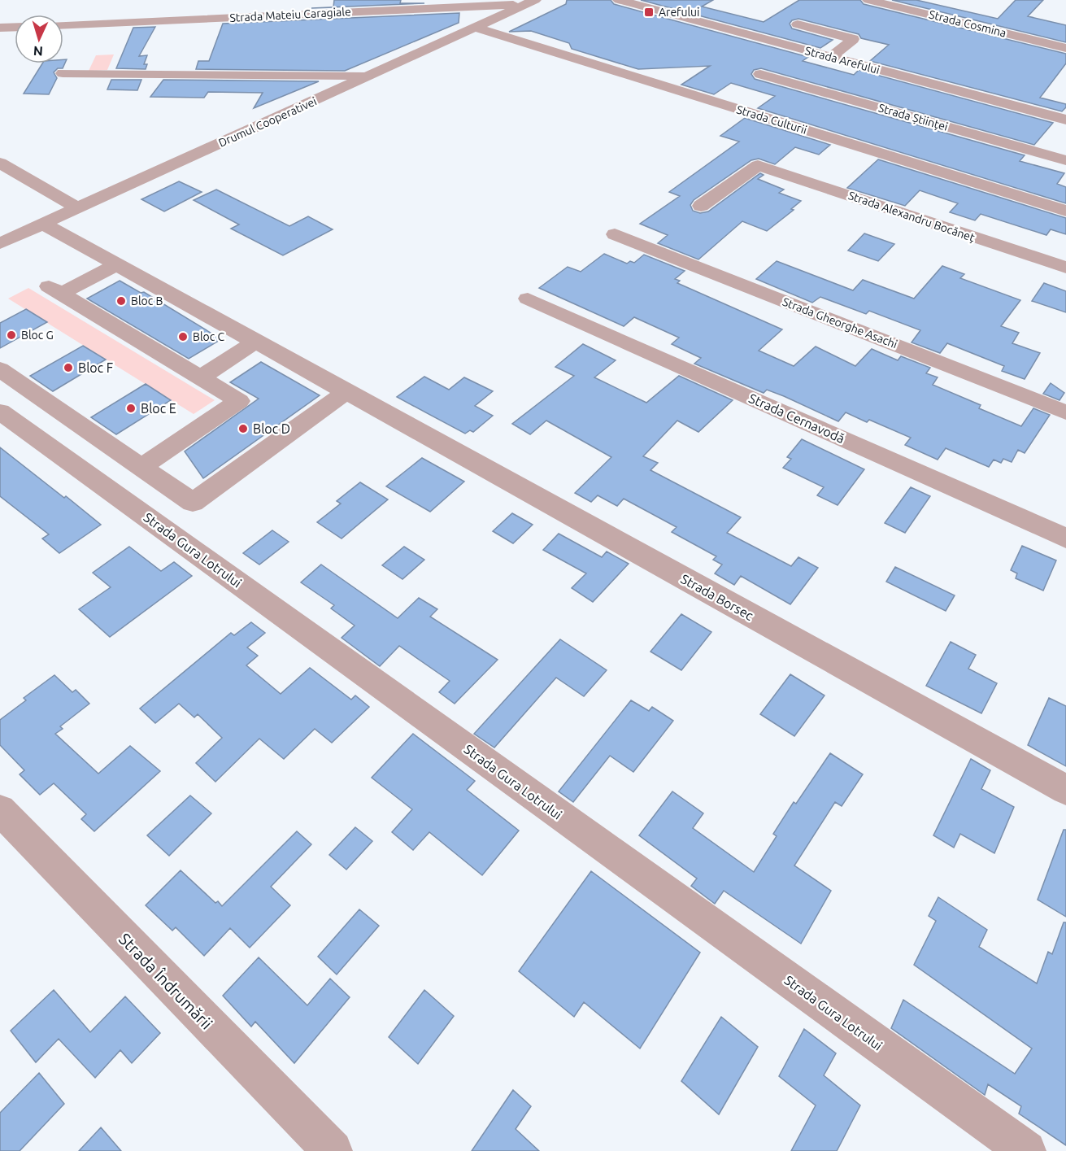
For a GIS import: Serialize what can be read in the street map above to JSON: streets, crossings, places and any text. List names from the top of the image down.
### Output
{
  "streets": {
    "street": [
      "Strada Mateiu Caragiale",
      "Strada Cosmina",
      "Strada Arefului",
      "Strada Științei",
      "Strada Culturii",
      "Drumul Cooperativei",
      "Strada Alexandru Bocăneț",
      "Strada Gheorghe Asachi",
      "Strada Cernavodă",
      "Strada Gura Lotrului",
      "Strada Borsec",
      "Strada Îndrumării"
    ]
  },
  "crossings": [
    ["Strada Mateiu Caragiale", "Drumul Cooperativei"],
    ["Strada Culturii", "Drumul Cooperativei"],
    ["Drumul Cooperativei", "Strada Borsec"]
  ],
  "places": {
    "transit": ["Arefului"],
    "other": [
      "Bloc B",
      "Bloc G",
      "Bloc C",
      "Bloc F",
      "Bloc E",
      "Bloc D"
    ]
  },
  "north": "bottom"
}
